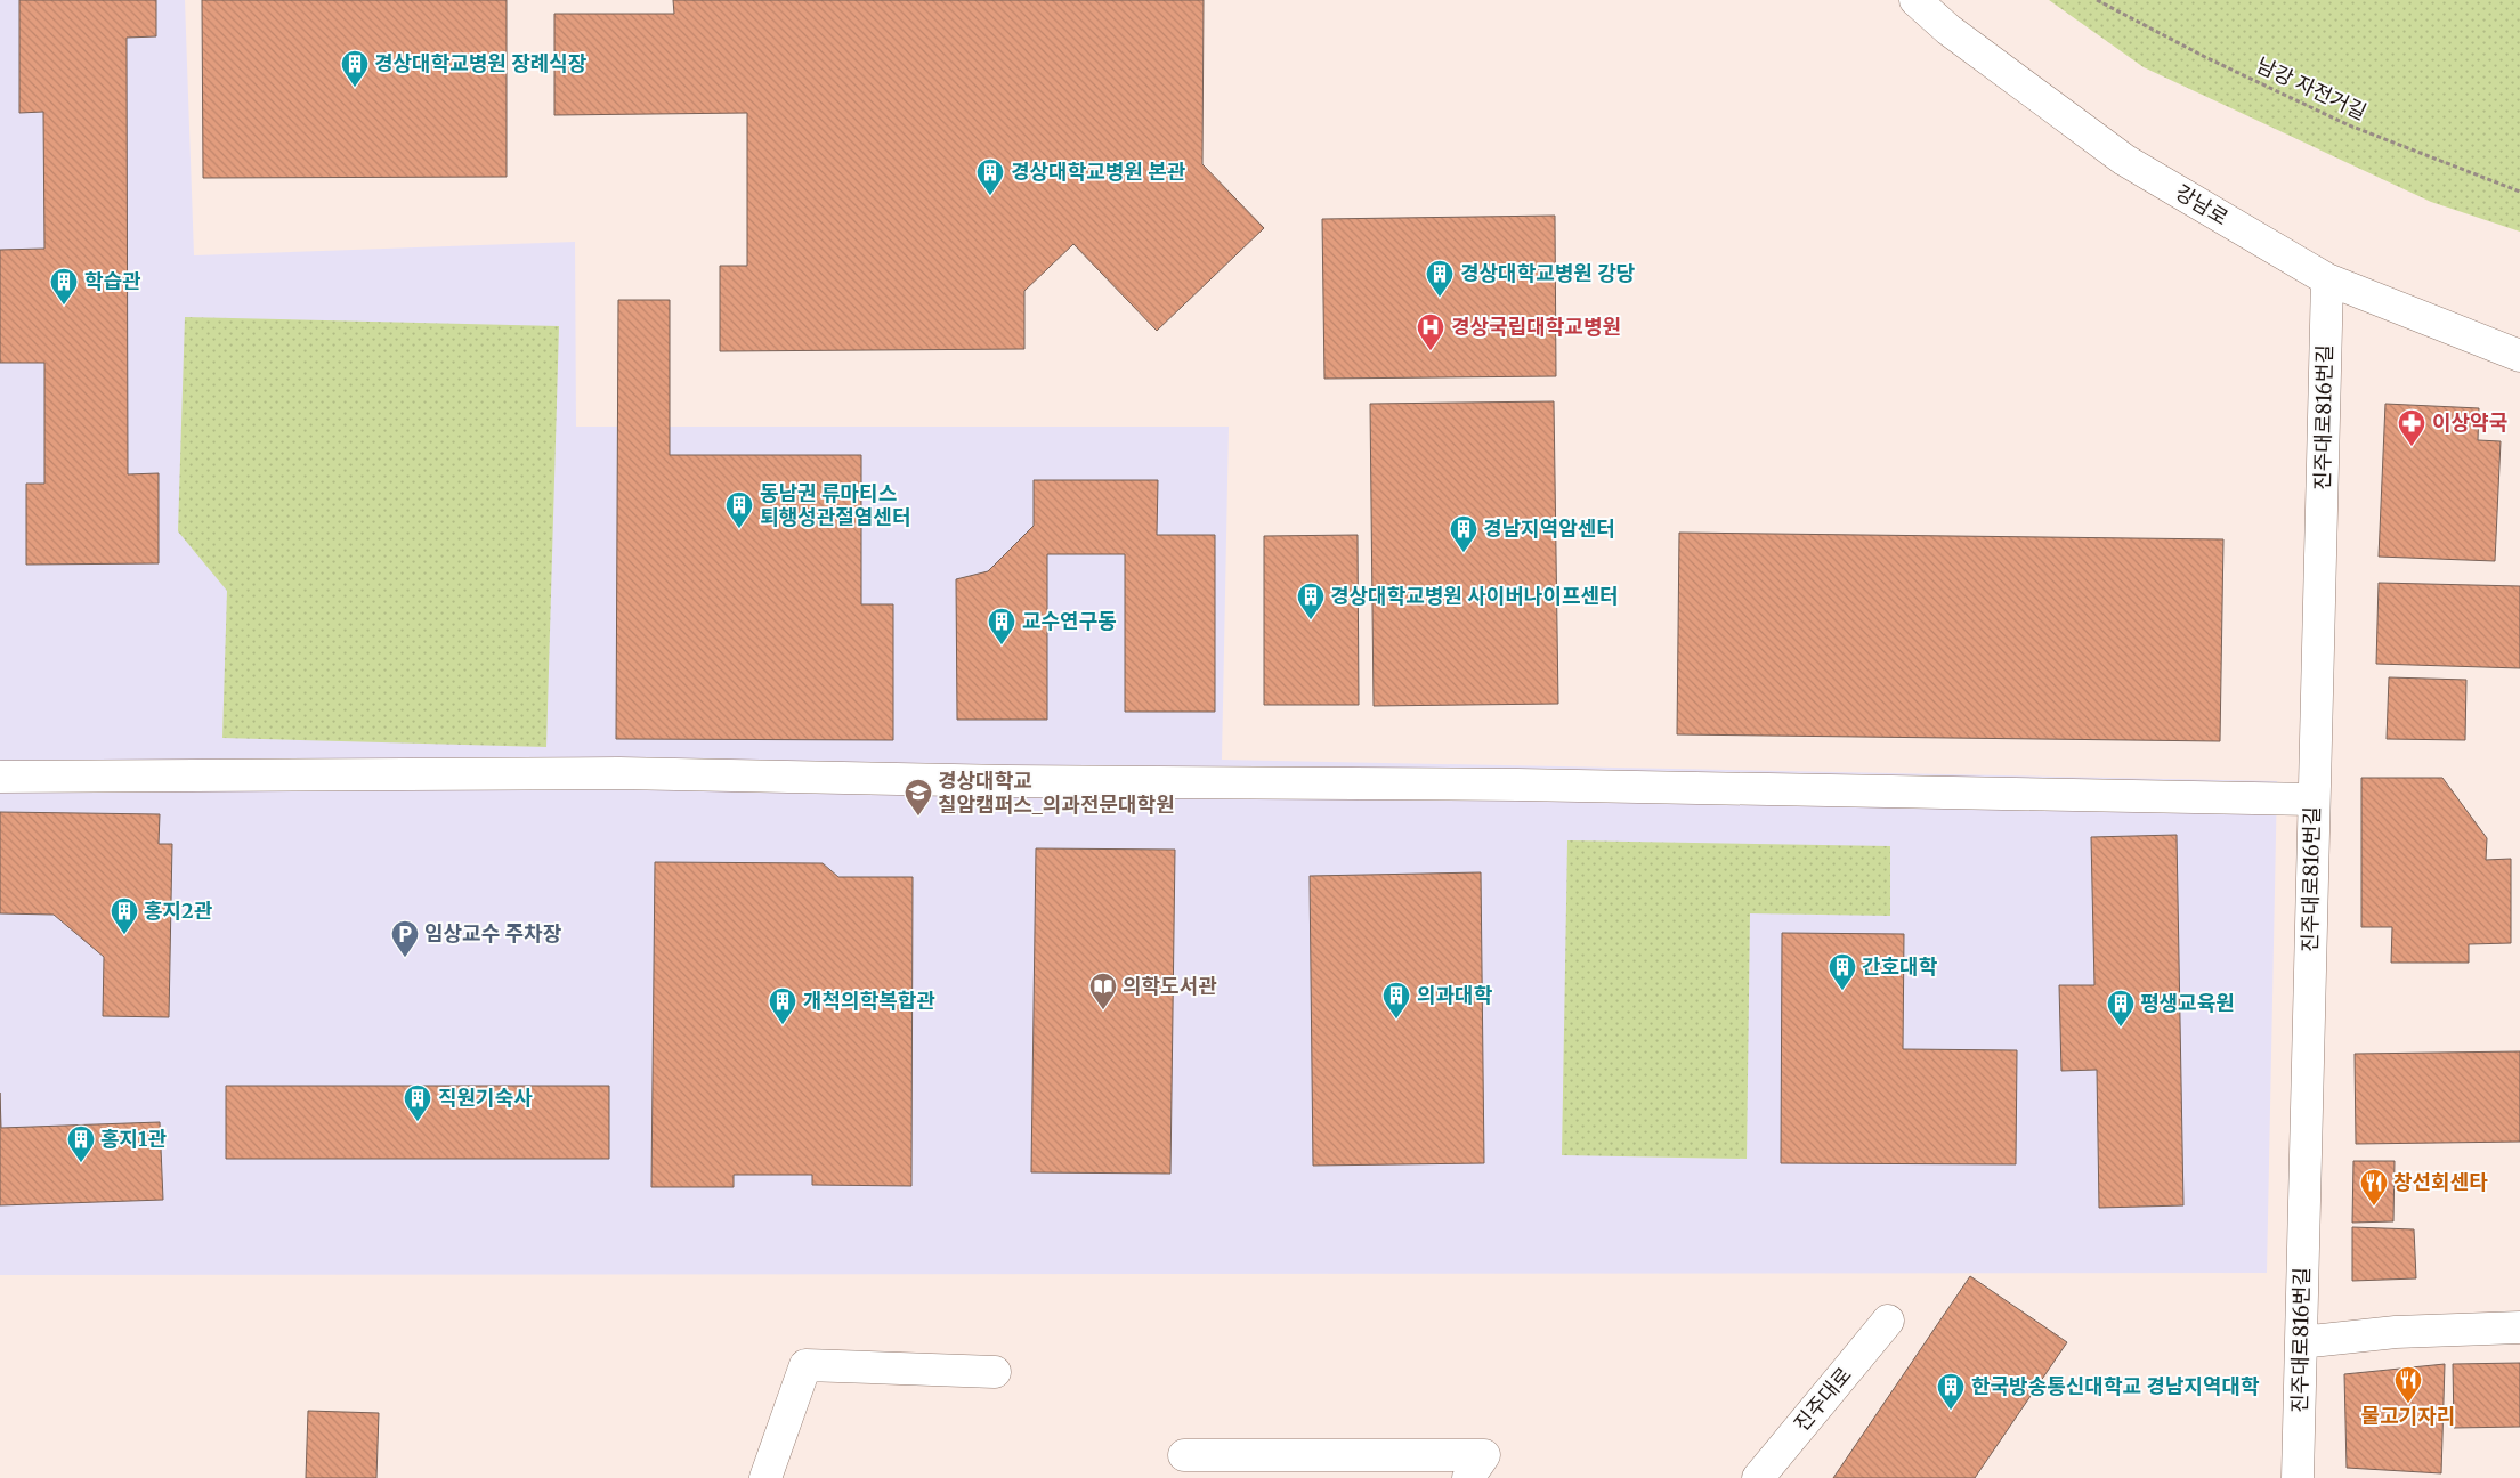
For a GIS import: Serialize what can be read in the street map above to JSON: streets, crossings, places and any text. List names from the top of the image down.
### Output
{
  "streets": {
    "street": ["강남로", "진주대로816번길", "진주대로"],
    "path": ["남강 자전거길"]
  },
  "crossings": [
    ["강남로", "진주대로816번길"]
  ],
  "places": {
    "building": [
      "경상대학교병원 장례식장",
      "경상대학교병원 본관",
      "경상대학교병원 강당",
      "학습관",
      "동남권 류마티스 퇴행성관절염센터",
      "경남지역암센터",
      "경상대학교병원 사이버나이프센터",
      "교수연구동",
      "홍지2관",
      "간호대학",
      "의과대학",
      "개척의학복합관",
      "평생교육원",
      "직원기숙사",
      "홍지1관",
      "한국방송통신대학교 경남지역대학"
    ],
    "hospital": ["경상국립대학교병원"],
    "pharmacy": ["이상약국"],
    "school or university": ["경상대학교 칠암캠퍼스_의과전문대학원"],
    "parking": ["임상교수 주차장"],
    "library": ["의학도서관"],
    "restaurant": ["창선회센타", "물고기자리"]
  }
}
